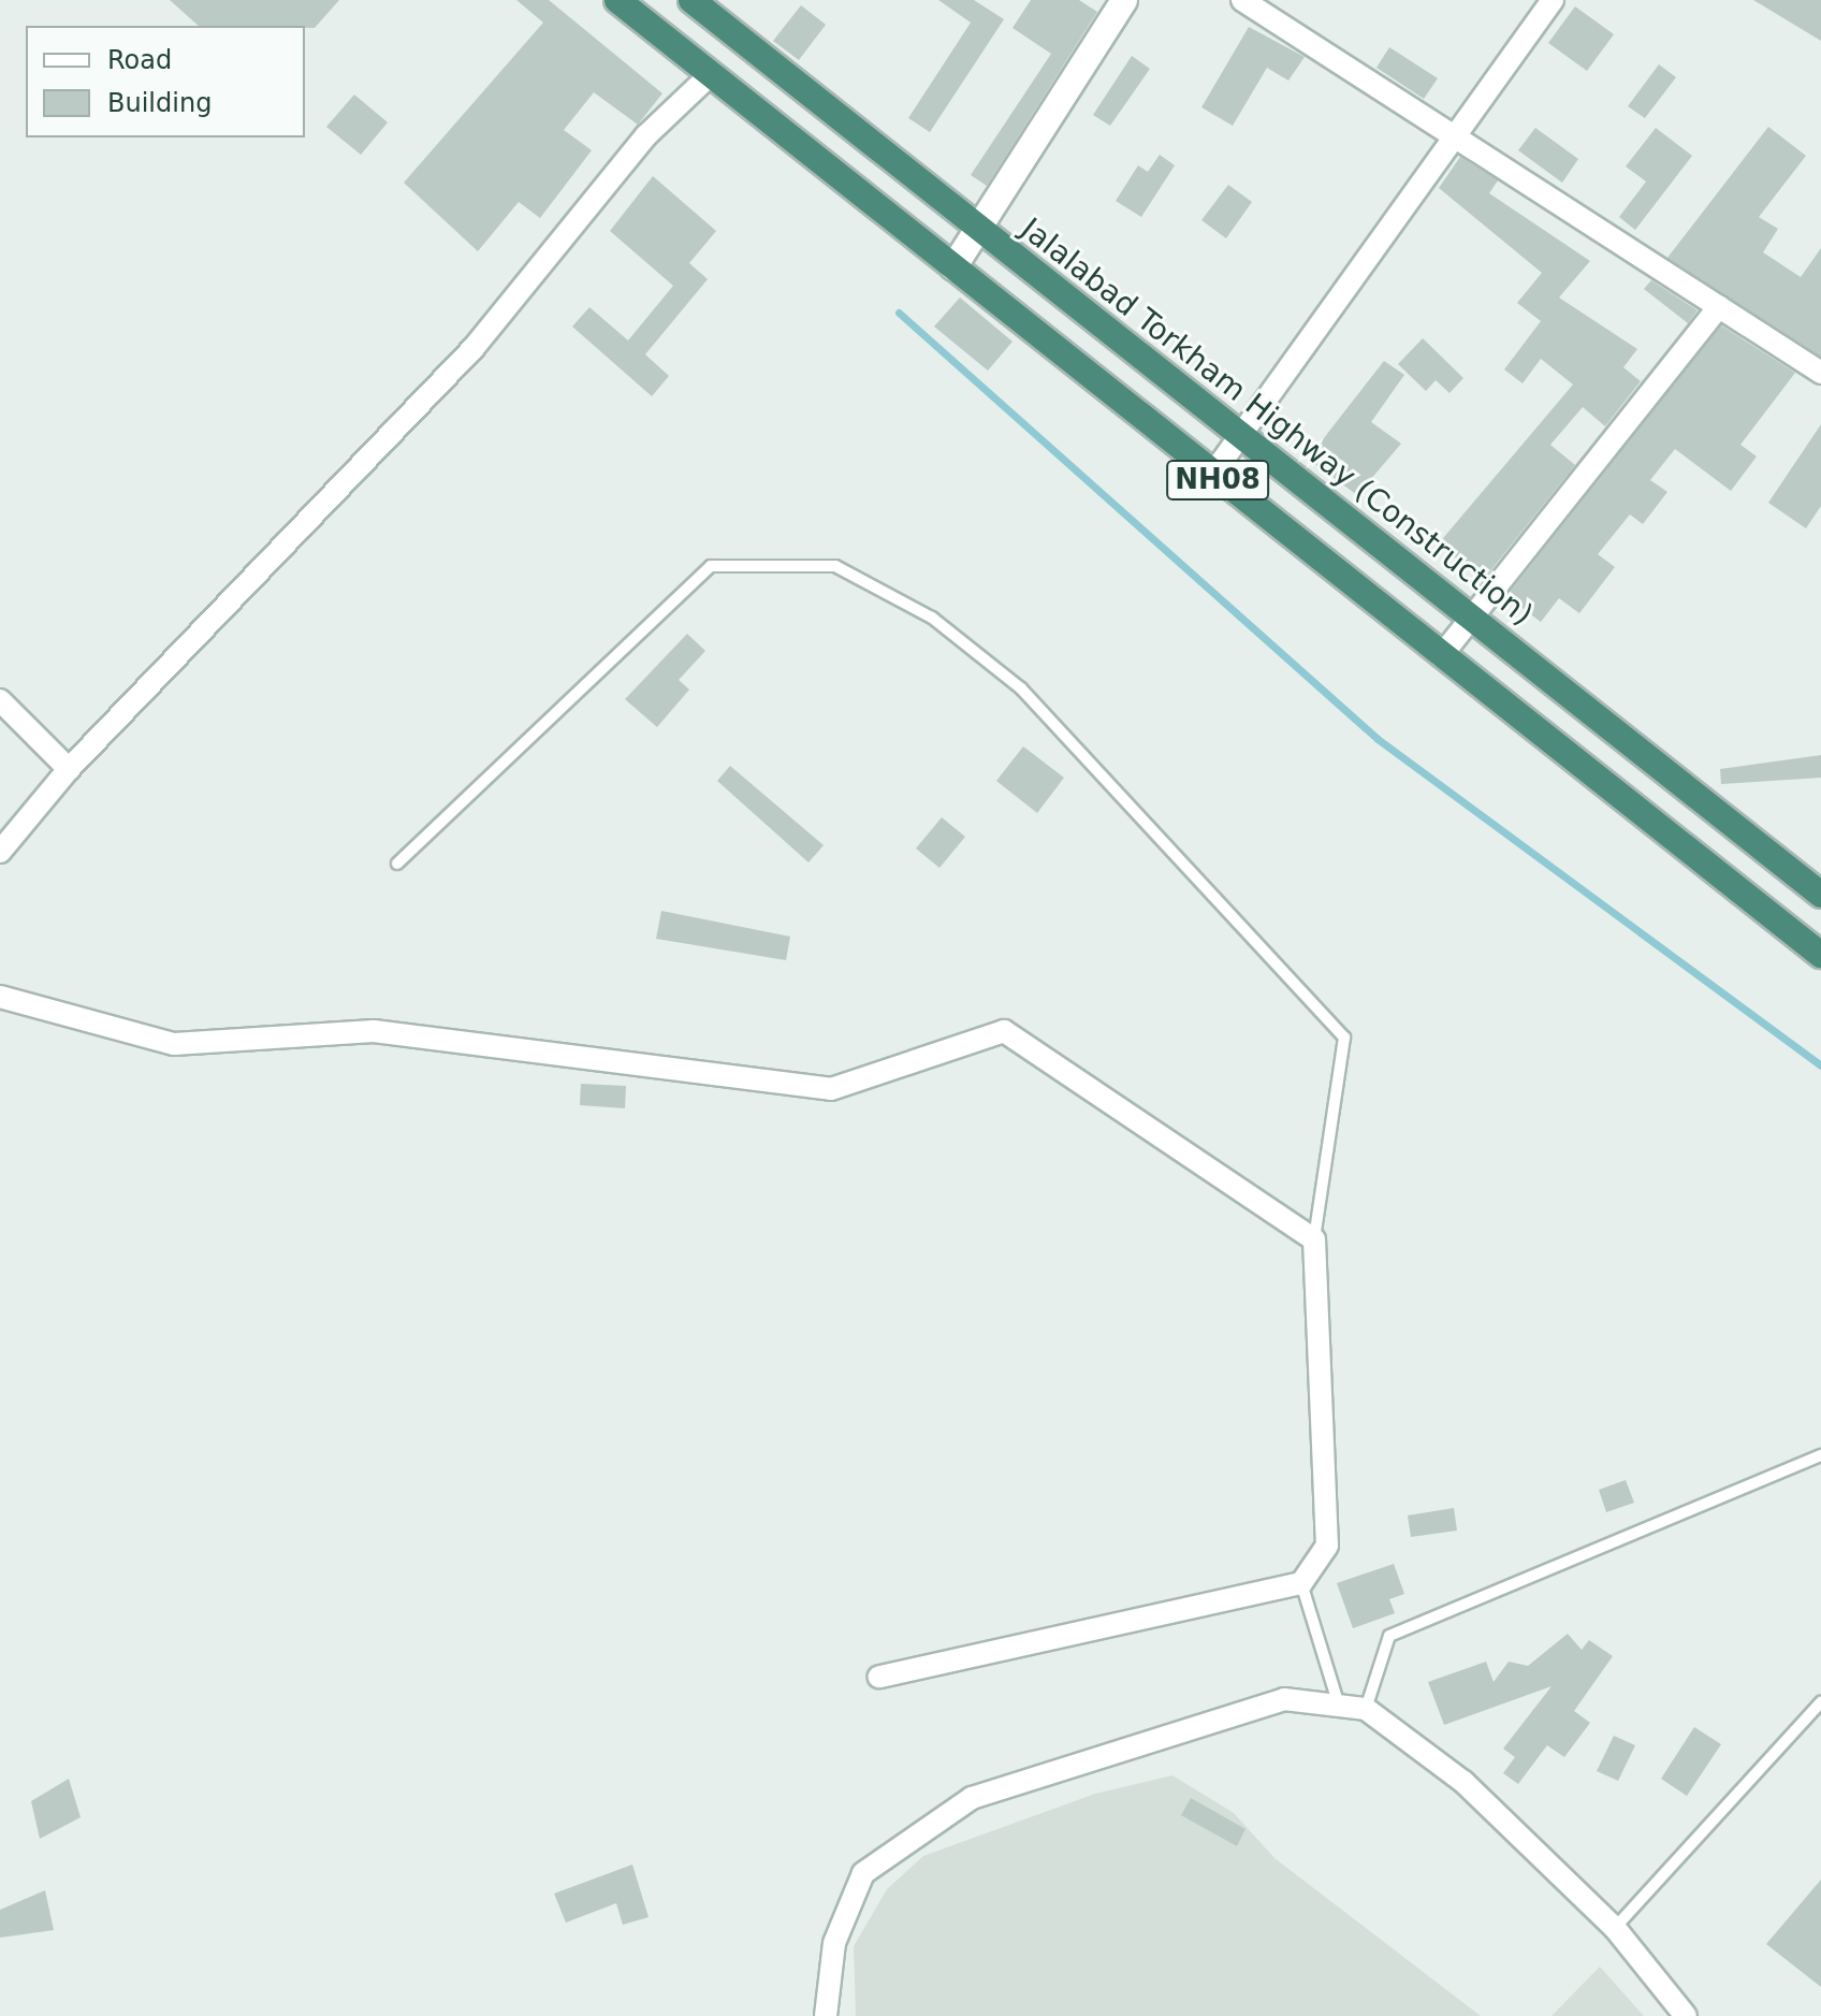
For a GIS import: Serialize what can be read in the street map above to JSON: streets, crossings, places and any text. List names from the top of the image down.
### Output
{
  "streets": {
    "highway": ["Jalalabad Torkham Highway (Construction)", "NH08"]
  },
  "legend": ["Road", "Building"]
}
